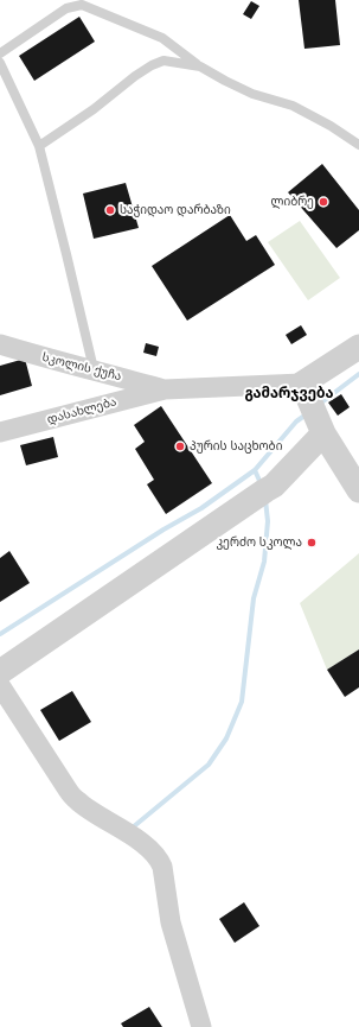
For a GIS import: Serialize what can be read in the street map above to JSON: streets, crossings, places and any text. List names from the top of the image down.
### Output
{
  "streets": {
    "street": ["სკოლის ქუჩა", "დასახლება"]
  },
  "crossings": [
    ["სკოლის ქუჩა", "დასახლება"]
  ],
  "districts": ["გამარჯვება"],
  "places": [
    "ლიბრე",
    "საჭიდაო დარბაზი",
    "პურის საცხობი",
    "კერძო სკოლა"
  ]
}
